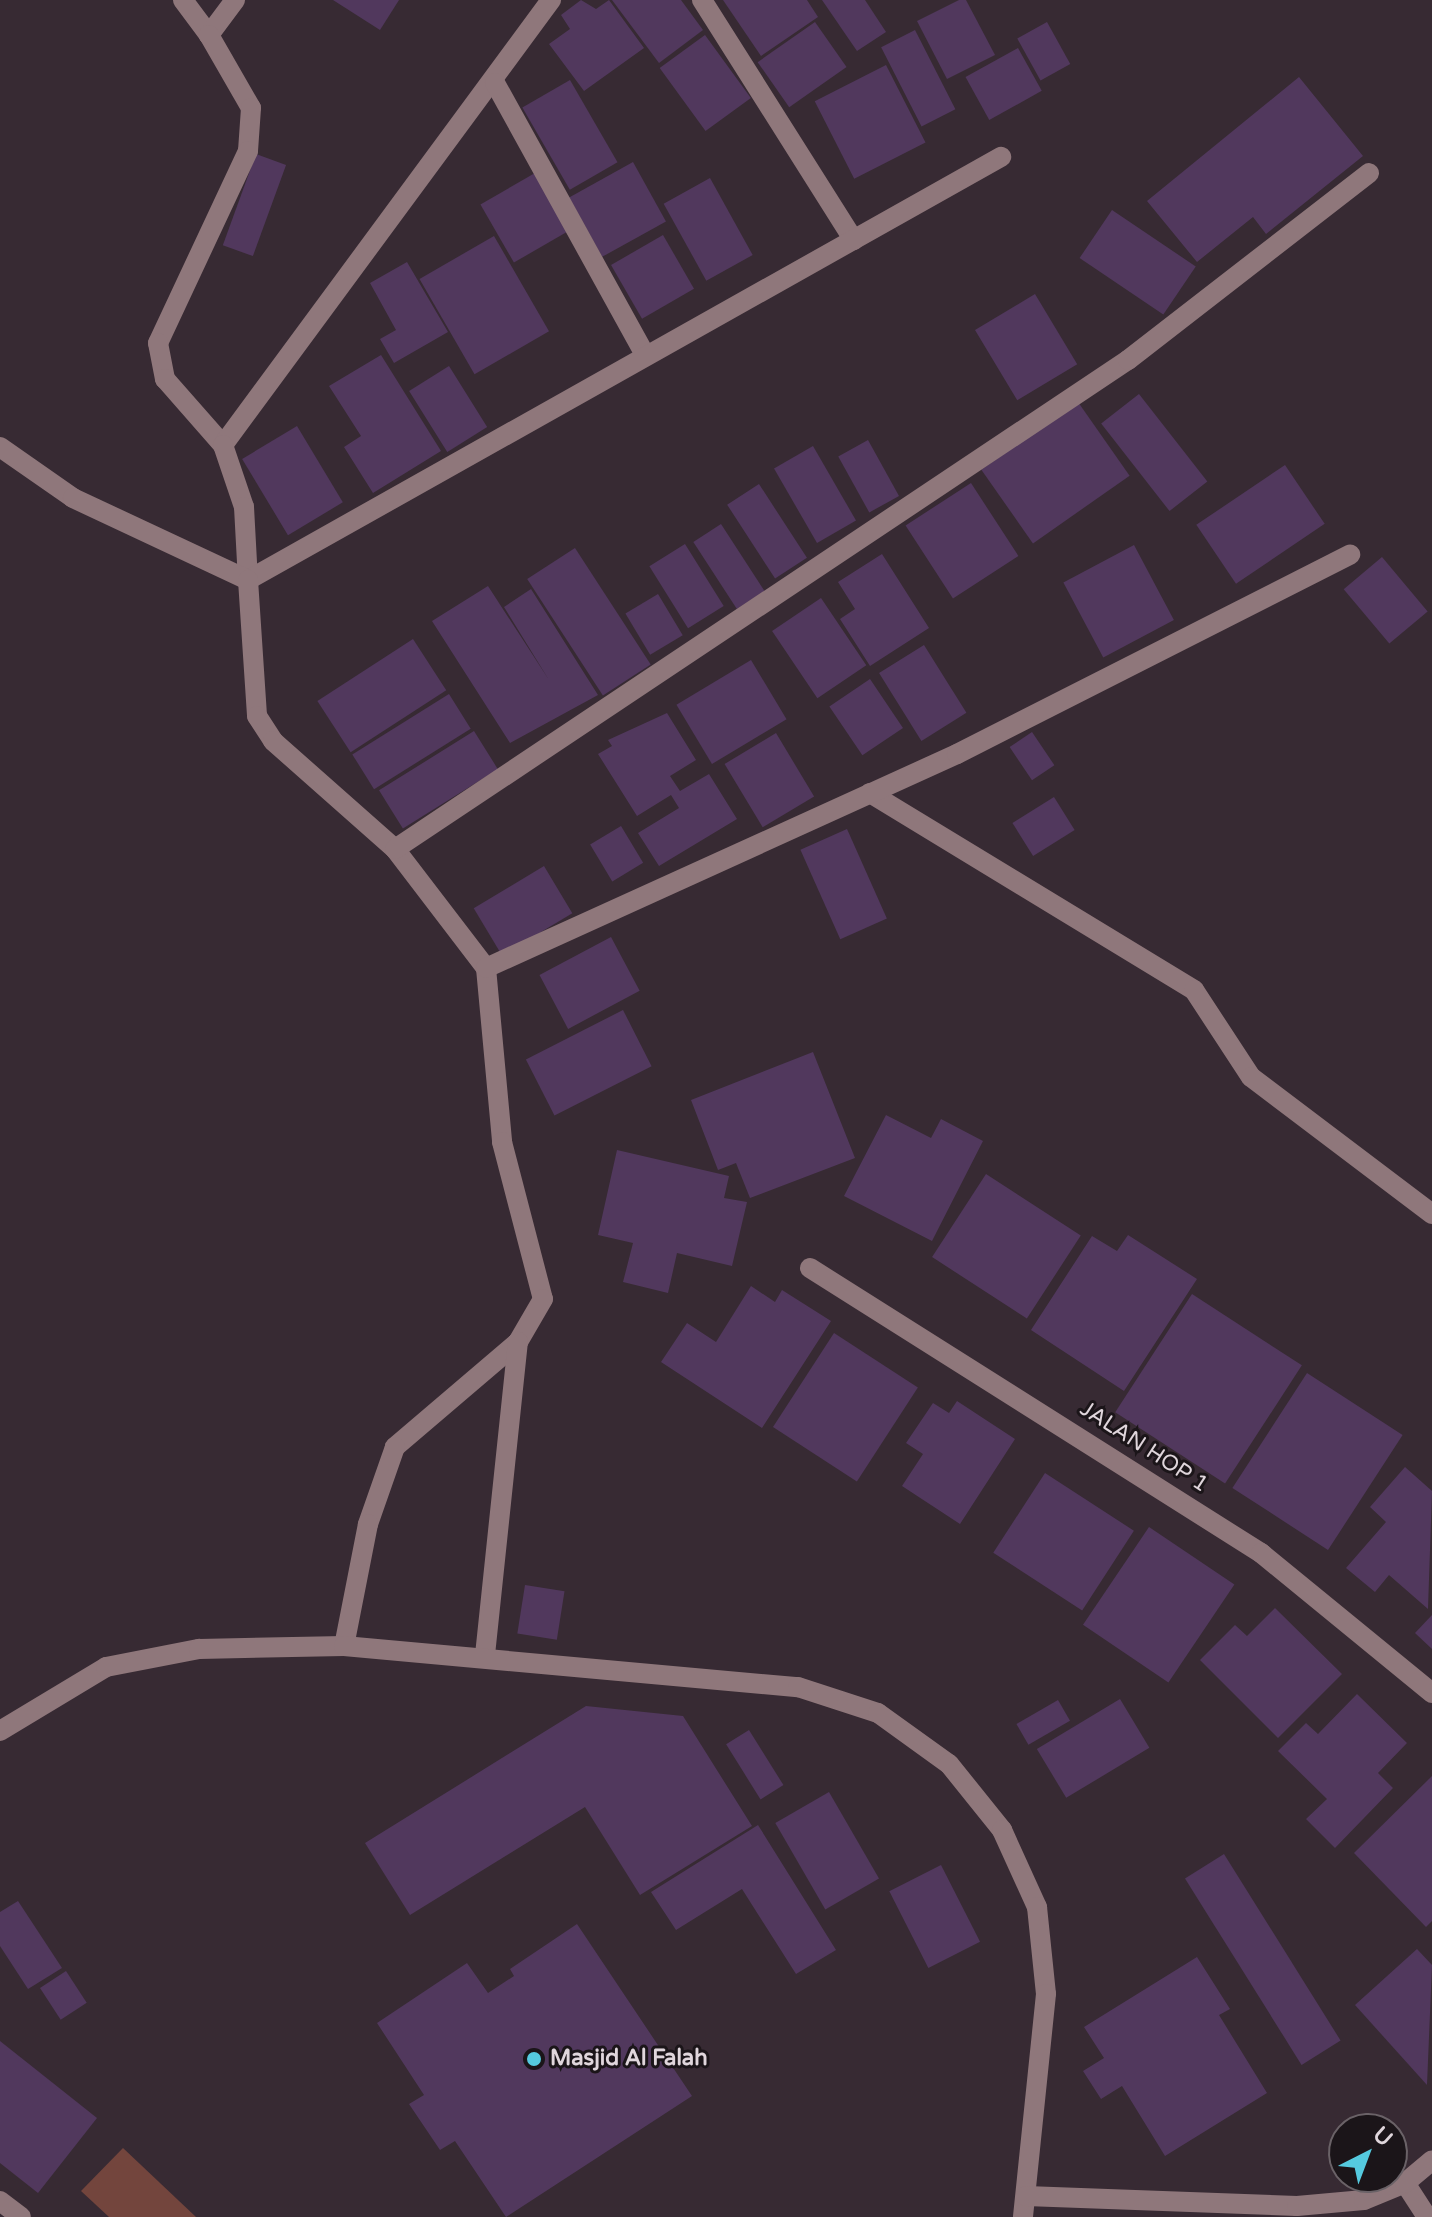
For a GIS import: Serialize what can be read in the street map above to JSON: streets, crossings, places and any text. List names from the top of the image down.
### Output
{
  "streets": {
    "street": ["JALAN HOP 1"]
  },
  "places": ["Masjid Al Falah"],
  "north": "top right"
}
